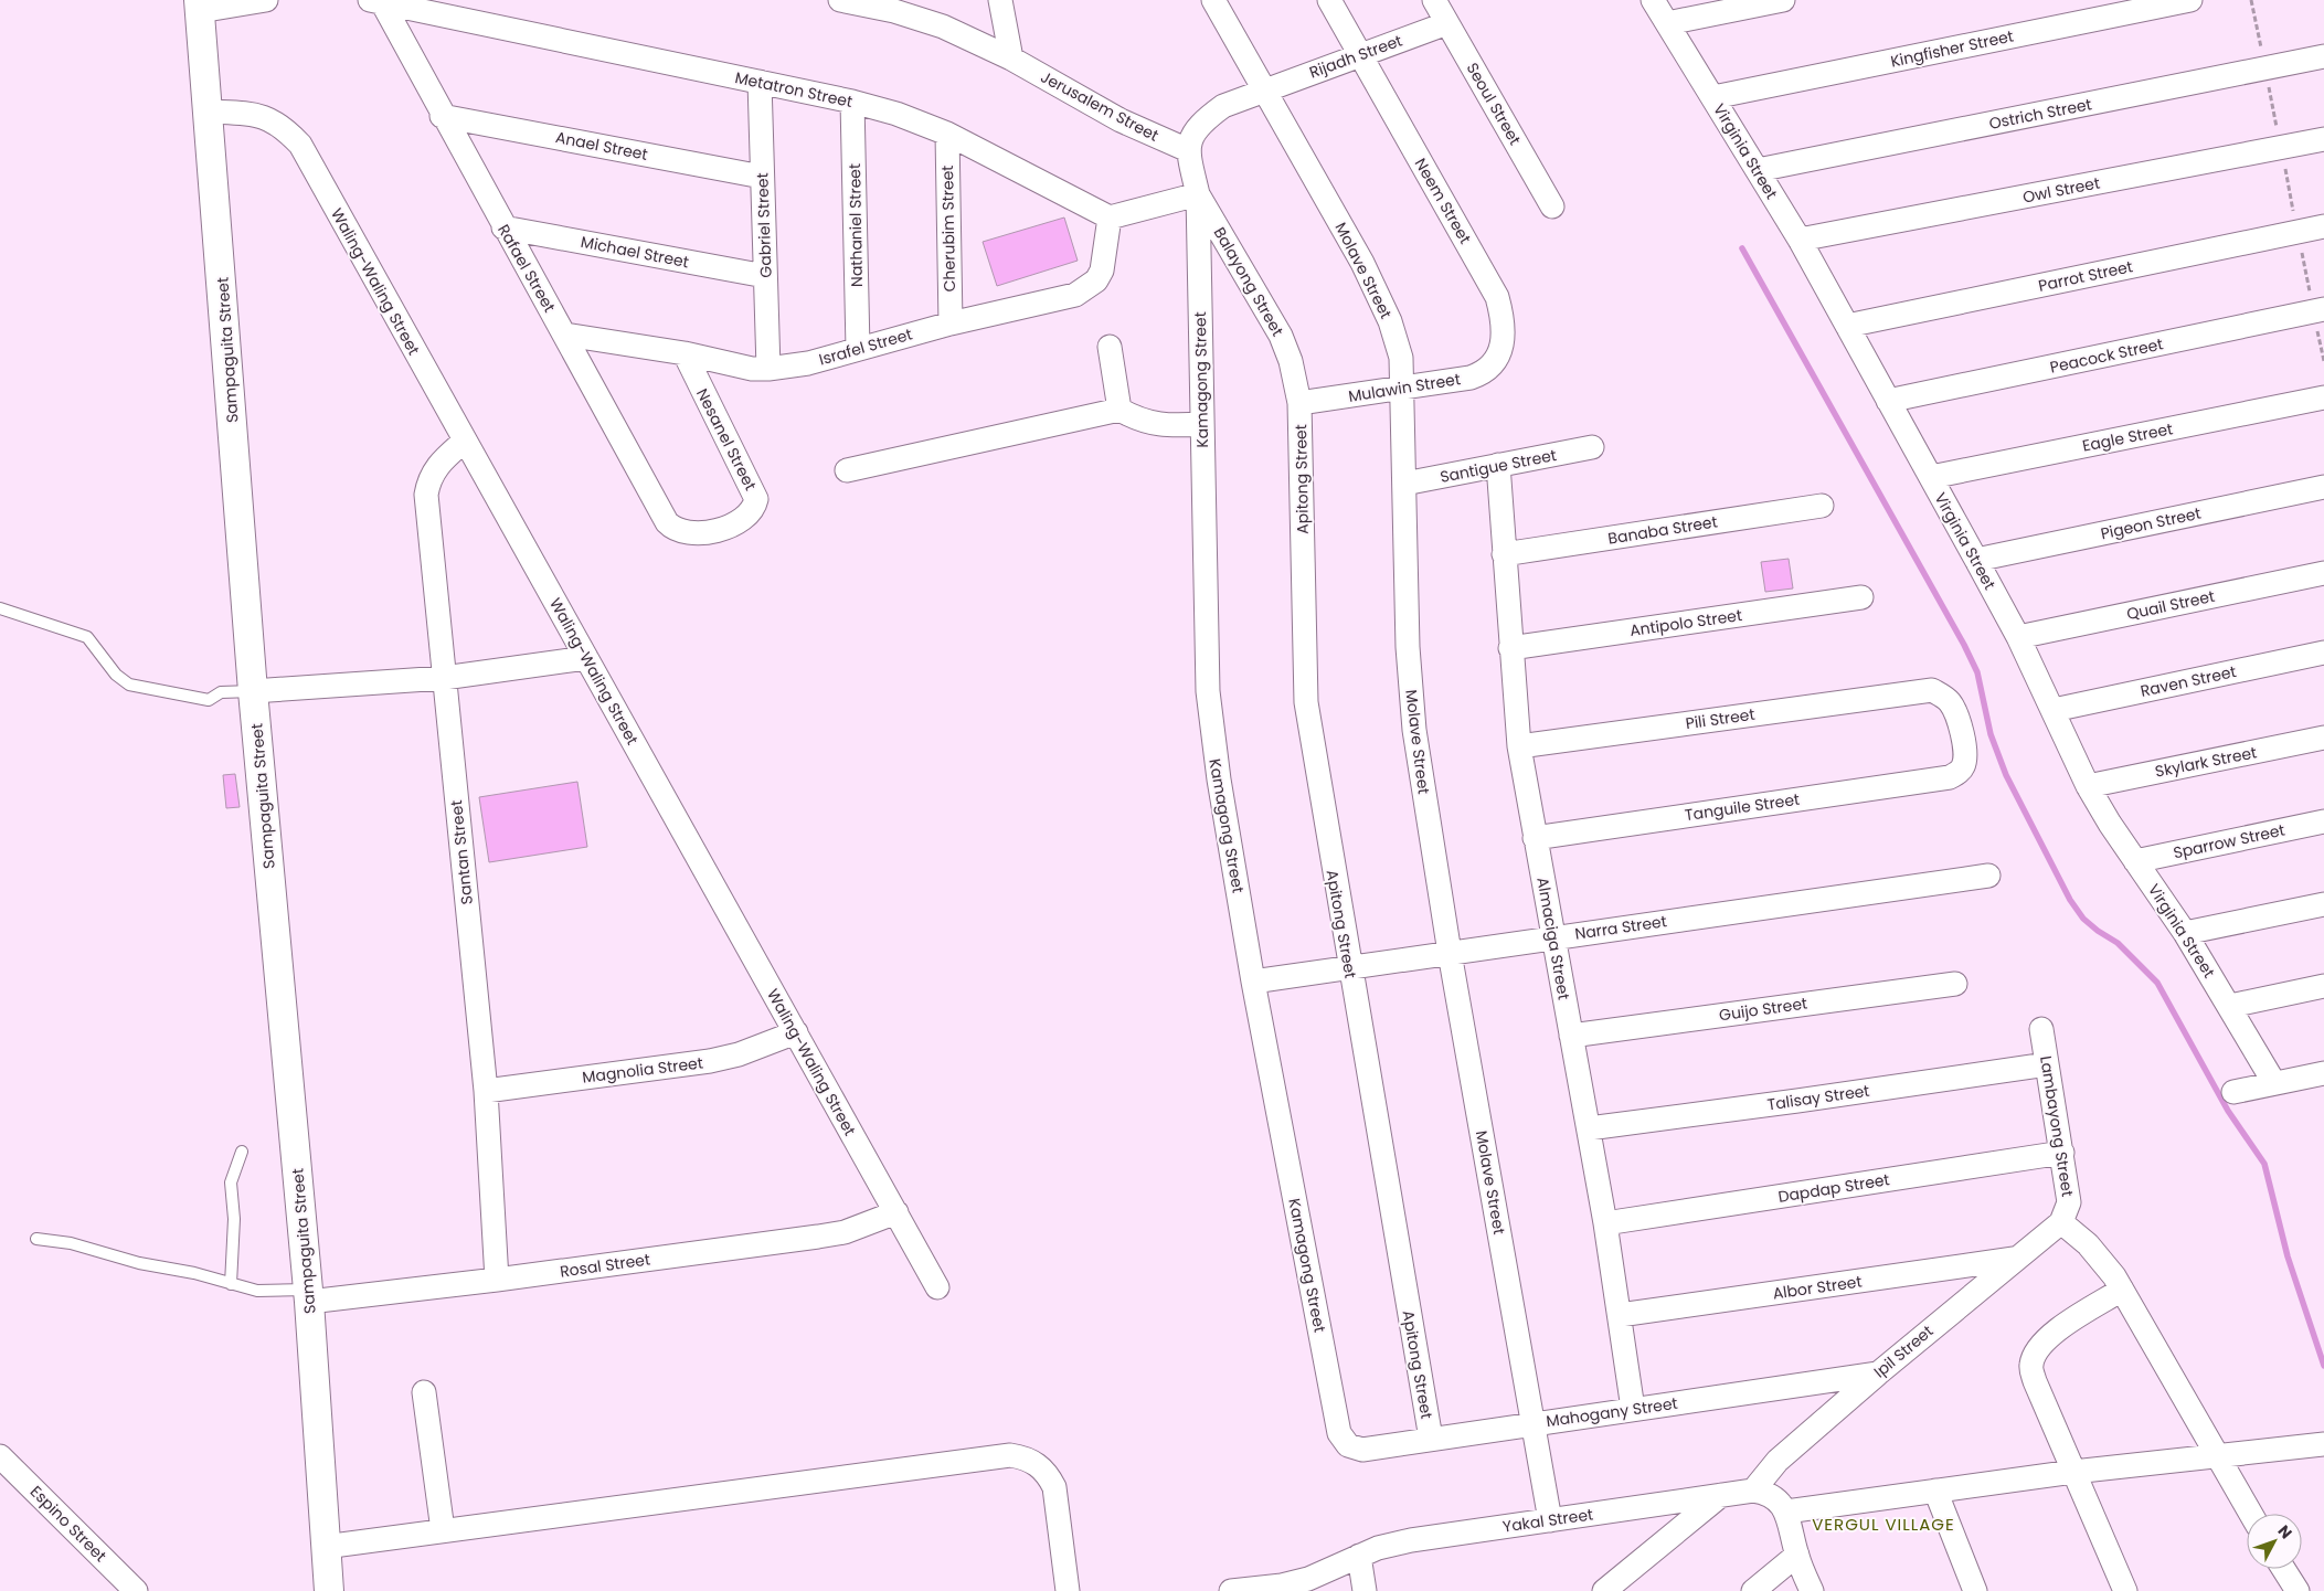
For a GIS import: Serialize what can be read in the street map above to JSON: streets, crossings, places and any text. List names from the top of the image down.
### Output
{
  "streets": {
    "street": [
      "Kingfisher Street",
      "Rijadh Street",
      "Metatron Street",
      "Seoul Street",
      "Jerusalem Street",
      "Ostrich Street",
      "Anael Street",
      "Virginia Street",
      "Owl Street",
      "Neem Street",
      "Gabriel Street",
      "Nathaniel Street",
      "Cherubim Street",
      "Michael Street",
      "Rafael Street",
      "Molave Street",
      "Parrot Street",
      "Waling-Waling Street",
      "Balayong Street",
      "Israfel Street",
      "Sampaguita Street",
      "Peacock Street",
      "Kamagong Street",
      "Mulawin Street",
      "Eagle Street",
      "Nesanel Street",
      "Santigue Street",
      "Apitong Street",
      "Pigeon Street",
      "Banaba Street",
      "Quail Street",
      "Antipolo Street",
      "Raven Street",
      "Pili Street",
      "Skylark Street",
      "Tanguile Street",
      "Sparrow Street",
      "Santan Street",
      "Narra Street",
      "Almaciga Street",
      "Guijo Street",
      "Magnolia Street",
      "Talisay Street",
      "Lambayong Street",
      "Dapdap Street",
      "Rosal Street",
      "Albor Street",
      "Ipil Street",
      "Mahogany Street",
      "Yakal Street",
      "Espino Street"
    ]
  },
  "crossings": [
    ["Kingfisher Street", "Virginia Street"],
    ["Rijadh Street", "Seoul Street"],
    ["Rijadh Street", "Jerusalem Street"],
    ["Rijadh Street", "Neem Street"],
    ["Rijadh Street", "Molave Street"],
    ["Metatron Street", "Gabriel Street"],
    ["Metatron Street", "Nathaniel Street"],
    ["Metatron Street", "Cherubim Street"],
    ["Metatron Street", "Rafael Street"],
    ["Metatron Street", "Israfel Street"],
    ["Ostrich Street", "Virginia Street"],
    ["Anael Street", "Gabriel Street"],
    ["Anael Street", "Rafael Street"],
    ["Virginia Street", "Owl Street"],
    ["Virginia Street", "Parrot Street"],
    ["Virginia Street", "Peacock Street"],
    ["Virginia Street", "Eagle Street"],
    ["Virginia Street", "Pigeon Street"],
    ["Virginia Street", "Quail Street"],
    ["Virginia Street", "Raven Street"],
    ["Virginia Street", "Skylark Street"],
    ["Virginia Street", "Sparrow Street"],
    ["Neem Street", "Mulawin Street"],
    ["Gabriel Street", "Michael Street"],
    ["Gabriel Street", "Israfel Street"],
    ["Nathaniel Street", "Israfel Street"],
    ["Cherubim Street", "Israfel Street"],
    ["Michael Street", "Rafael Street"],
    ["Rafael Street", "Israfel Street"],
    ["Rafael Street", "Nesanel Street"],
    ["Molave Street", "Mulawin Street"],
    ["Molave Street", "Santigue Street"],
    ["Molave Street", "Narra Street"],
    ["Molave Street", "Mahogany Street"],
    ["Molave Street", "Yakal Street"],
    ["Waling-Waling Street", "Sampaguita Street"],
    ["Waling-Waling Street", "Santan Street"],
    ["Waling-Waling Street", "Magnolia Street"],
    ["Waling-Waling Street", "Rosal Street"],
    ["Balayong Street", "Kamagong Street"],
    ["Balayong Street", "Mulawin Street"],
    ["Balayong Street", "Apitong Street"],
    ["Israfel Street", "Nesanel Street"],
    ["Sampaguita Street", "Rosal Street"],
    ["Kamagong Street", "Narra Street"],
    ["Kamagong Street", "Mahogany Street"],
    ["Mulawin Street", "Apitong Street"],
    ["Santigue Street", "Almaciga Street"],
    ["Apitong Street", "Narra Street"],
    ["Apitong Street", "Mahogany Street"],
    ["Banaba Street", "Almaciga Street"],
    ["Antipolo Street", "Almaciga Street"],
    ["Pili Street", "Tanguile Street"],
    ["Pili Street", "Almaciga Street"],
    ["Tanguile Street", "Almaciga Street"],
    ["Santan Street", "Magnolia Street"],
    ["Santan Street", "Rosal Street"],
    ["Narra Street", "Almaciga Street"],
    ["Almaciga Street", "Guijo Street"],
    ["Almaciga Street", "Talisay Street"],
    ["Almaciga Street", "Dapdap Street"],
    ["Almaciga Street", "Albor Street"],
    ["Almaciga Street", "Mahogany Street"],
    ["Talisay Street", "Lambayong Street"],
    ["Lambayong Street", "Dapdap Street"],
    ["Lambayong Street", "Ipil Street"],
    ["Albor Street", "Ipil Street"],
    ["Ipil Street", "Mahogany Street"],
    ["Ipil Street", "Yakal Street"]
  ],
  "districts": ["VERGUL VILLAGE"],
  "north": "top right"
}
